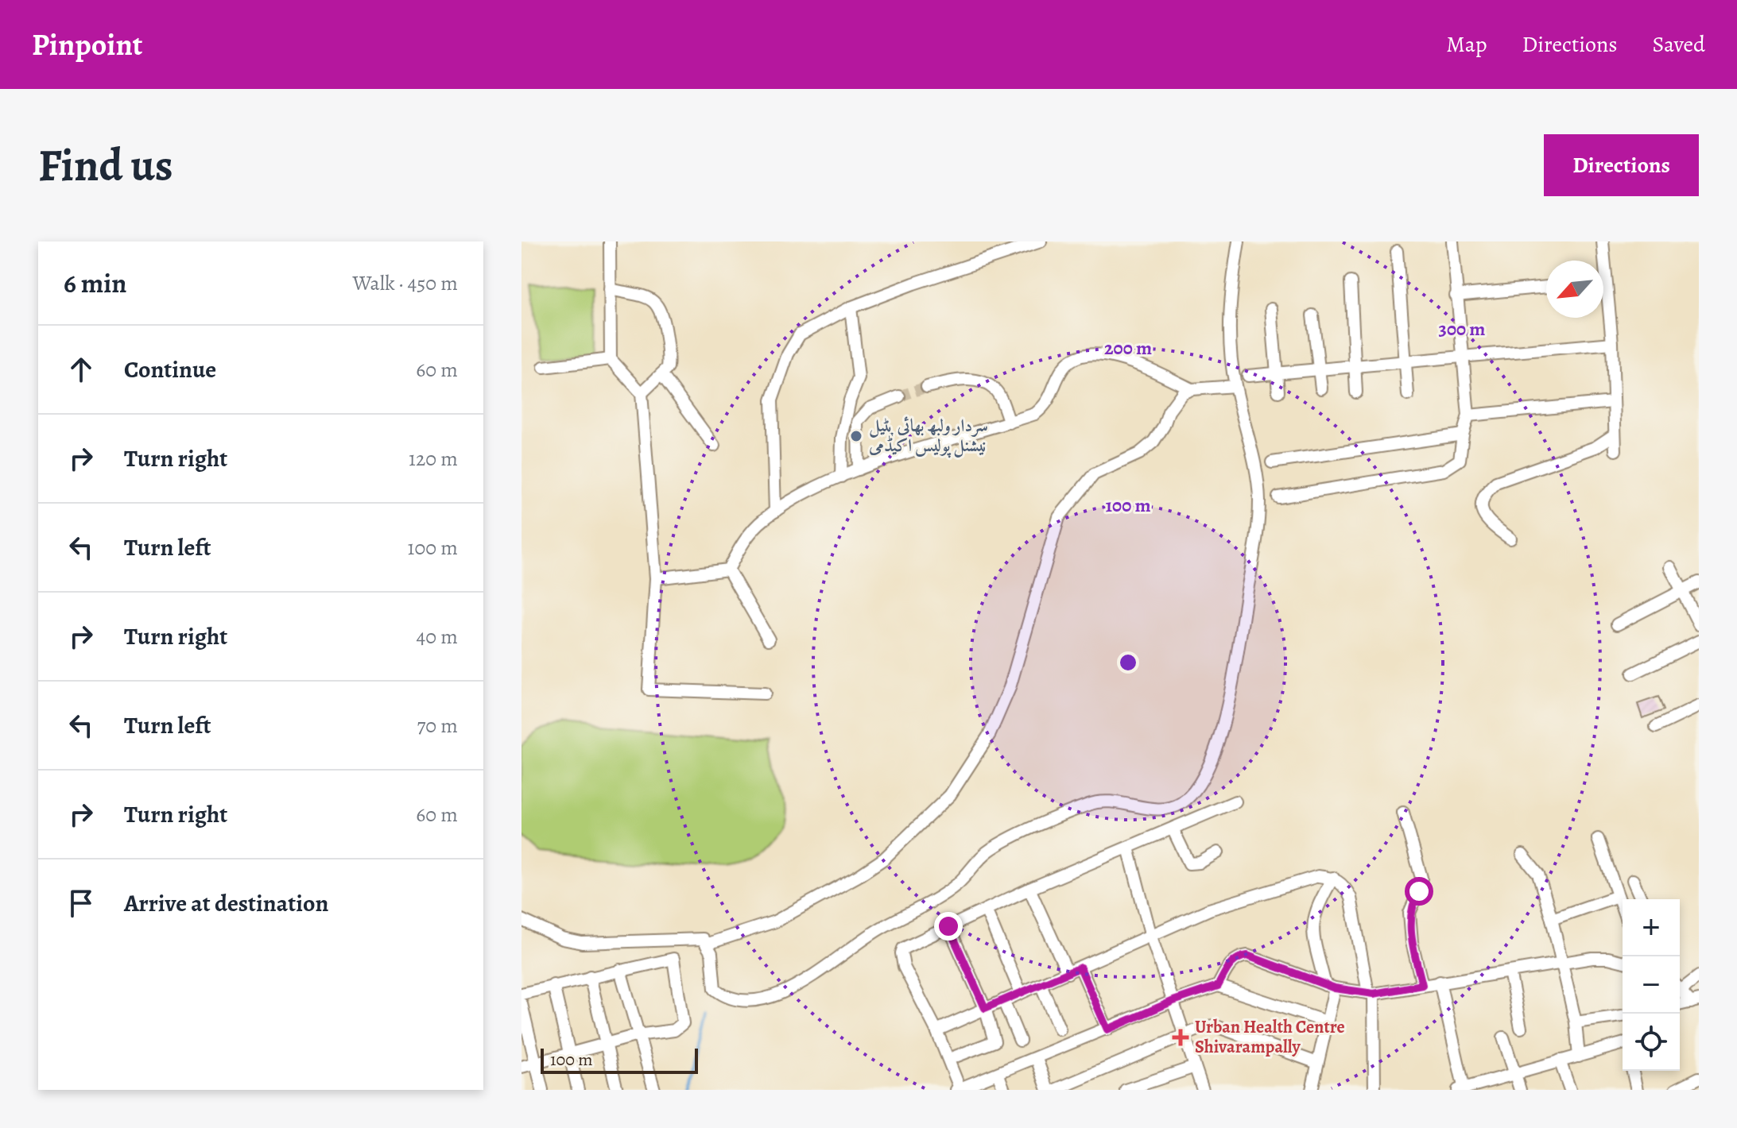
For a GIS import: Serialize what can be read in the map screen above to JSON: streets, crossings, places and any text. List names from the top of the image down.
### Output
{
  "places": {
    "other": ["سردار ولبھ بھائی پٹیل نیشنل پولیس اکیڈمی"],
    "health": ["Urban Health Centre Shivarampally"]
  },
  "scale_bar": "100 m",
  "north": "bottom left",
  "page": {
    "header": "Pinpoint",
    "nav": ["Map", "Directions", "Saved"],
    "buttons": "Directions",
    "title": "Find us",
    "heading": ["6 min", "Walk · 450 m"],
    "list": [
      ["Continue", "60 m"],
      ["Turn right", "120 m"],
      ["Turn left", "100 m"],
      ["Turn right", "40 m"],
      ["Turn left", "70 m"],
      ["Turn right", "60 m"],
      "Arrive at destination"
    ],
    "map_buttons": ["+", "−"],
    "scale": "100 m"
  },
  "rings": ["300 m", "200 m", "100 m"]
}
